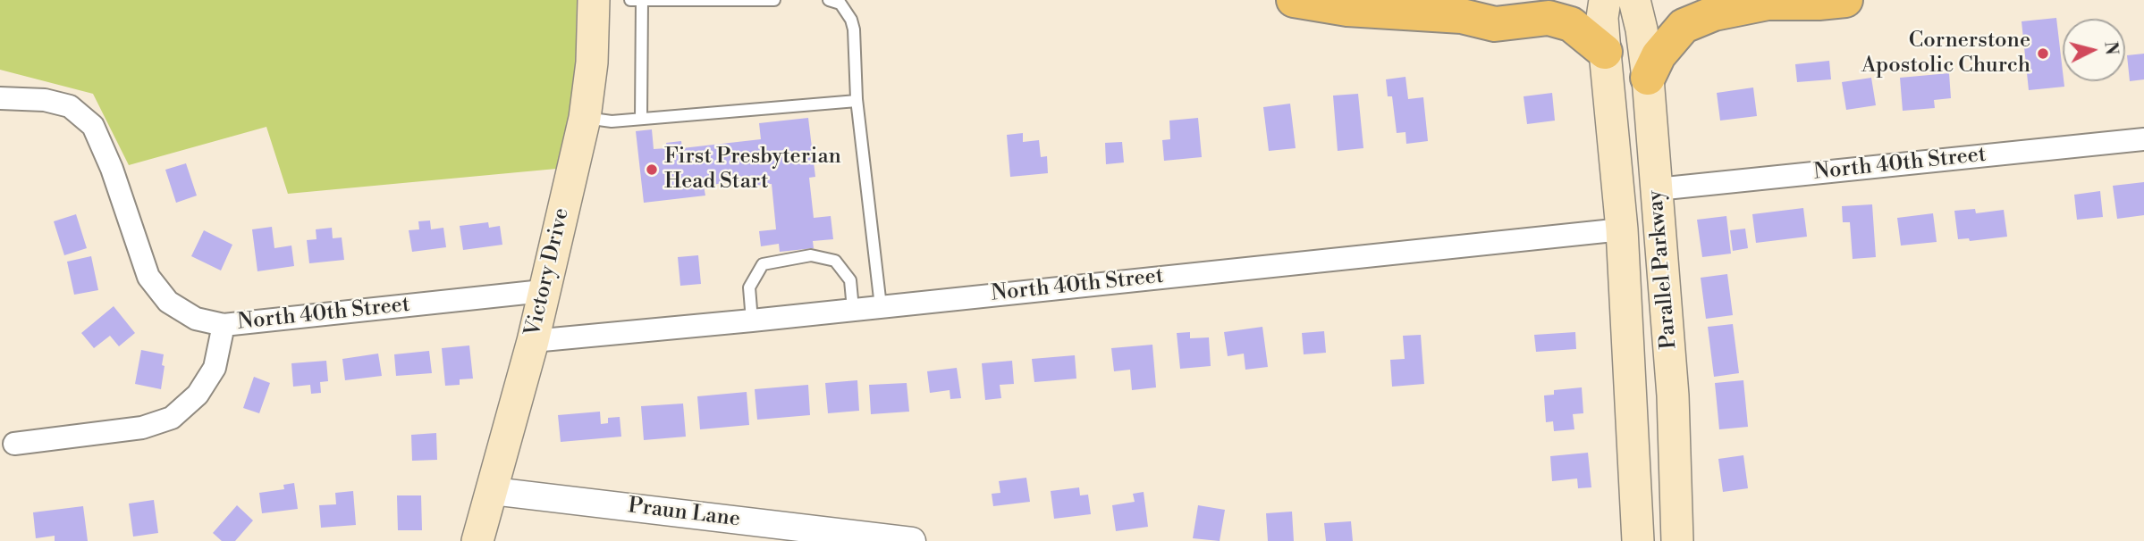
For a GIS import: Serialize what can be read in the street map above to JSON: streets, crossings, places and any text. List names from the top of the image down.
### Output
{
  "streets": {
    "main road": ["Parallel Parkway", "Victory Drive"],
    "street": ["North 40th Street", "Praun Lane"]
  },
  "crossings": [
    ["North 40th Street", "Parallel Parkway"],
    ["North 40th Street", "Victory Drive"],
    ["Victory Drive", "Praun Lane"]
  ],
  "places": ["Cornerstone Apostolic Church", "First Presbyterian Head Start"],
  "north": "right"
}
